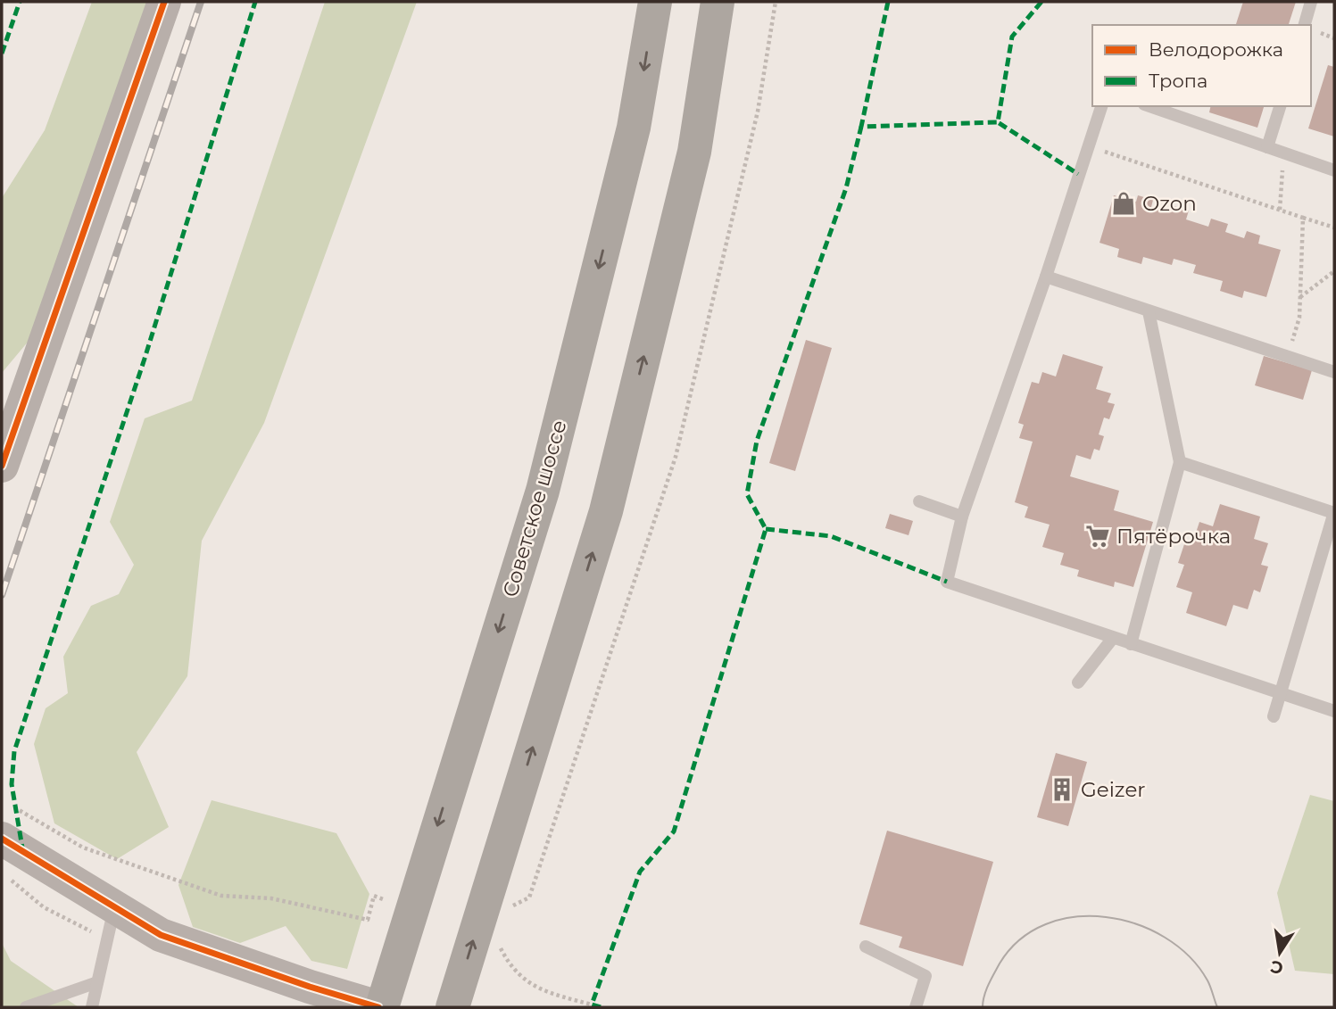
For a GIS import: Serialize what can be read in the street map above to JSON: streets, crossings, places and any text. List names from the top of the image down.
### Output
{
  "streets": {
    "highway": ["Советское шоссе"]
  },
  "places": {
    "shop": ["Ozon"],
    "supermarket": ["Пятёрочка"],
    "building": ["Geizer"]
  },
  "legend": ["Велодорожка", "Тропа"],
  "north": "bottom"
}
